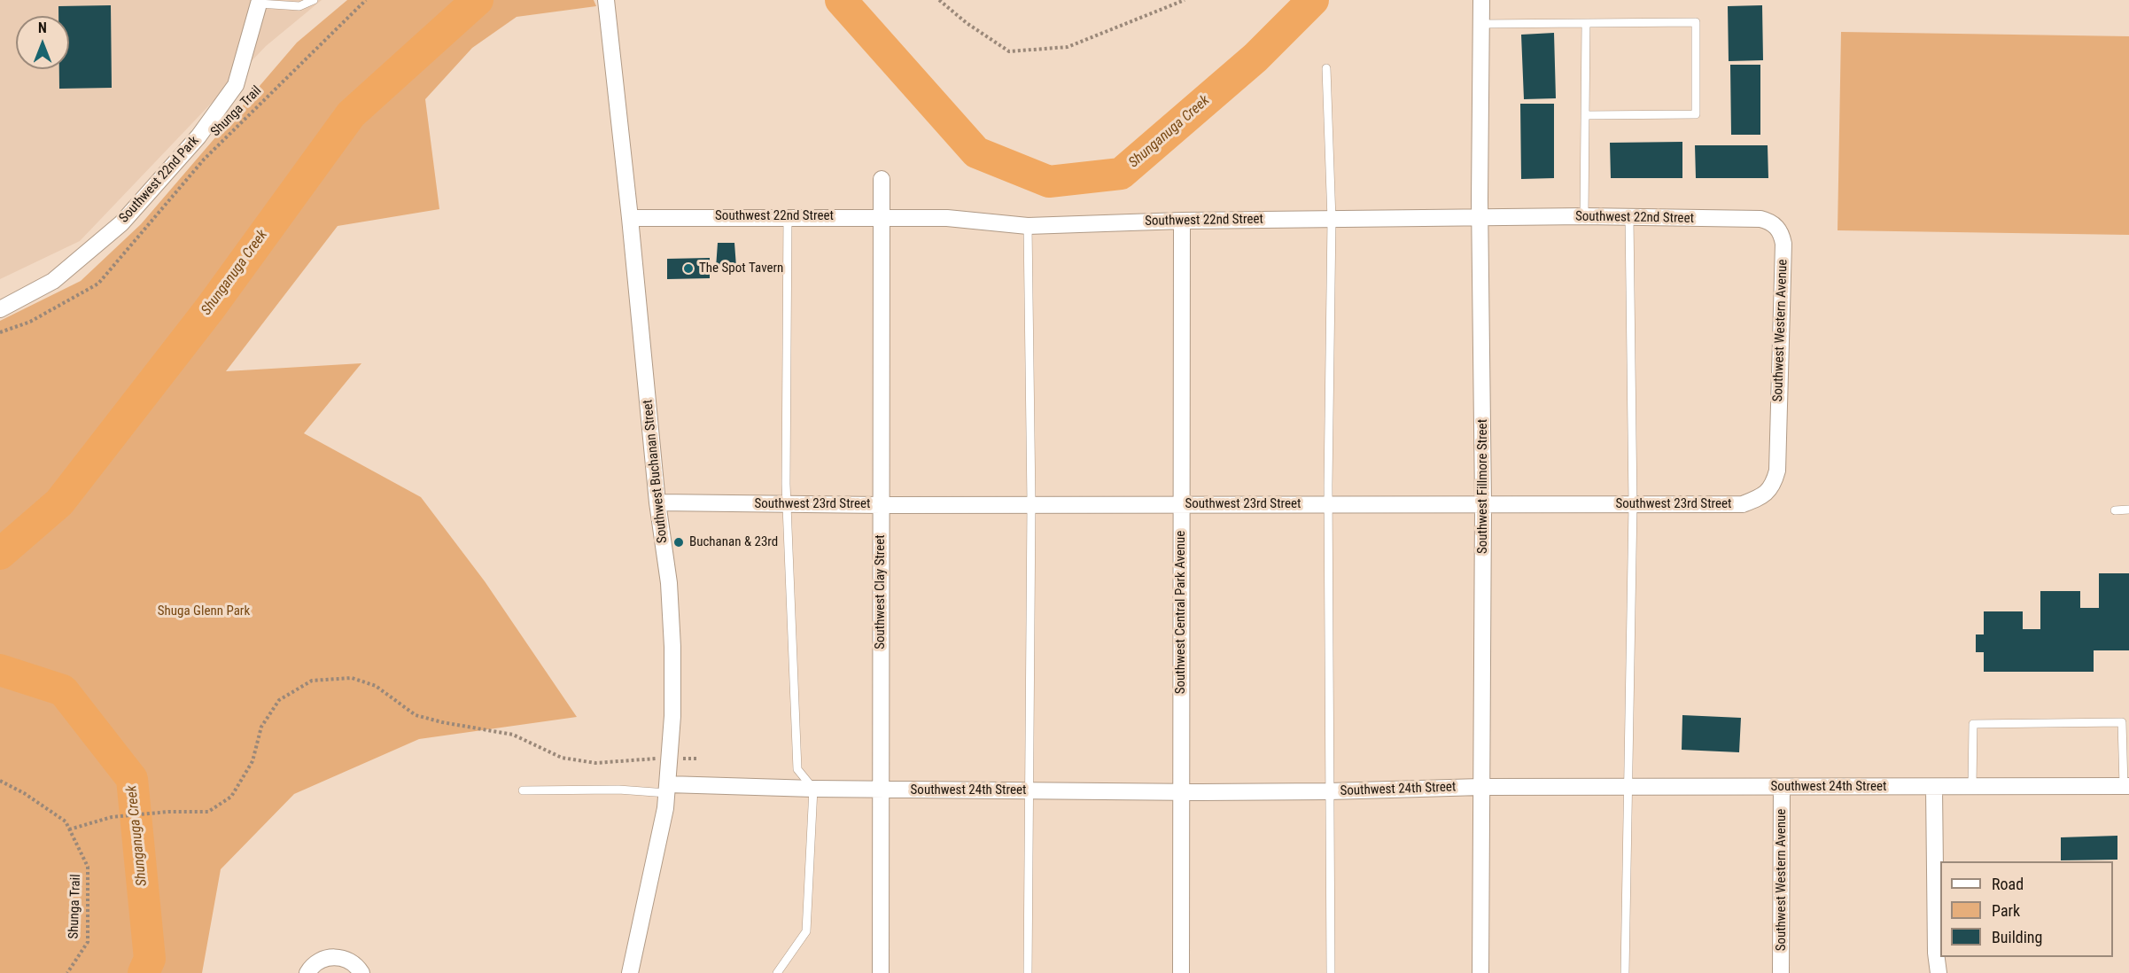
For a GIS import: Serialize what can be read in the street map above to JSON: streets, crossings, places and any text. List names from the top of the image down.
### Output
{
  "streets": {
    "street": [
      "Southwest 22nd Park",
      "Southwest 22nd Street",
      "Southwest Western Avenue",
      "Southwest Buchanan Street",
      "Southwest Fillmore Street",
      "Southwest 23rd Street",
      "Southwest Clay Street",
      "Southwest Central Park Avenue",
      "Southwest 24th Street"
    ],
    "path": ["Shunga Trail"]
  },
  "crossings": [
    ["Southwest 22nd Street", "Southwest Western Avenue"],
    ["Southwest 22nd Street", "Southwest Buchanan Street"],
    ["Southwest 22nd Street", "Southwest Fillmore Street"],
    ["Southwest 22nd Street", "Southwest Clay Street"],
    ["Southwest 22nd Street", "Southwest Central Park Avenue"],
    ["Southwest Western Avenue", "Southwest 23rd Street"],
    ["Southwest Western Avenue", "Southwest 24th Street"],
    ["Southwest Buchanan Street", "Southwest 23rd Street"],
    ["Southwest Buchanan Street", "Southwest 24th Street"],
    ["Southwest Fillmore Street", "Southwest 23rd Street"],
    ["Southwest Fillmore Street", "Southwest 24th Street"],
    ["Southwest 23rd Street", "Southwest Clay Street"],
    ["Southwest 23rd Street", "Southwest Central Park Avenue"],
    ["Southwest Clay Street", "Southwest 24th Street"],
    ["Southwest Central Park Avenue", "Southwest 24th Street"]
  ],
  "water": ["Shunganuga Creek"],
  "parks": ["Shuga Glenn Park"],
  "places": ["The Spot Tavern", "Buchanan & 23rd"],
  "legend": ["Road", "Park", "Building"],
  "north": "top"
}
